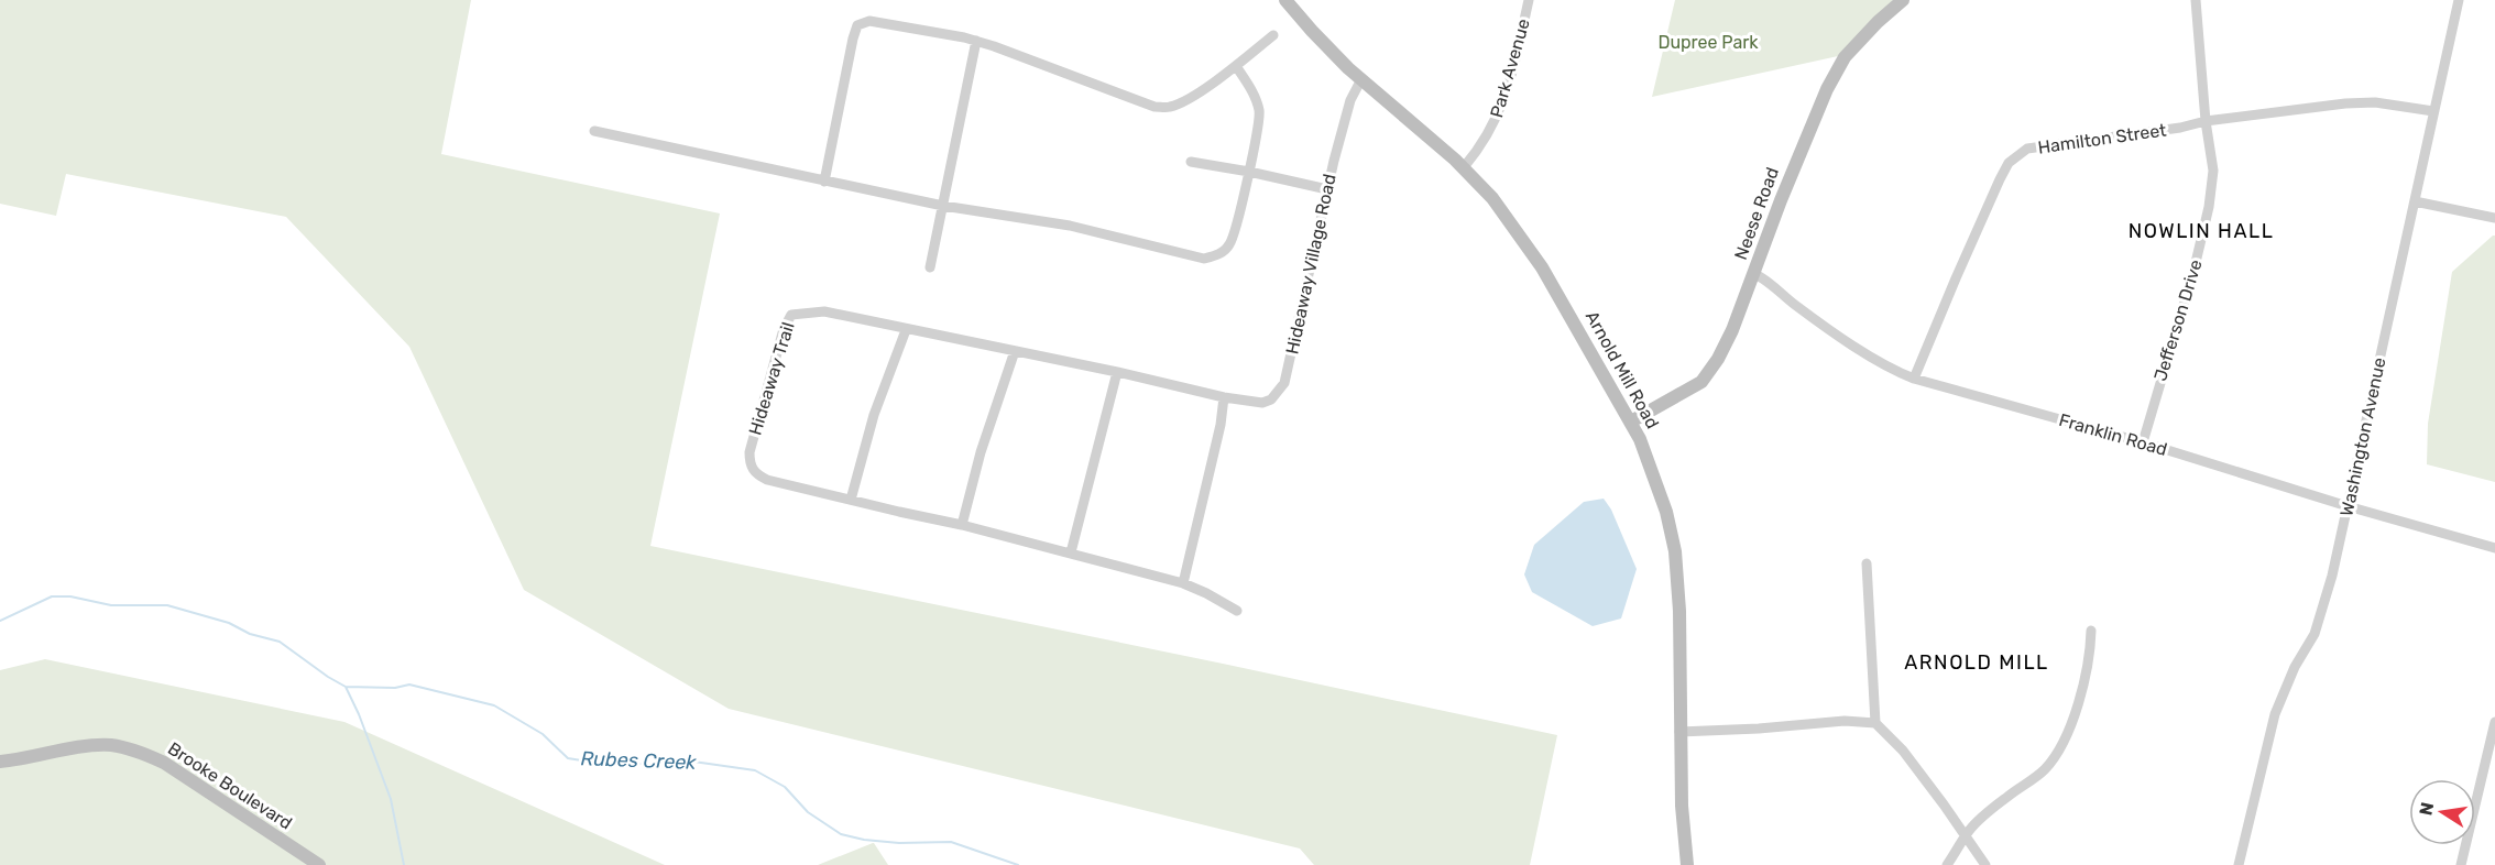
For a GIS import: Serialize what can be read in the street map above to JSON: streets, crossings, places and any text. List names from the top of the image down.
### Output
{
  "streets": {
    "main road": ["Neese Road", "Arnold Mill Road", "Brooke Boulevard"],
    "street": [
      "Park Avenue",
      "Hamilton Street",
      "Hideaway Village Road",
      "Jefferson Drive",
      "Hideaway Trail",
      "Franklin Road",
      "Washington Avenue"
    ]
  },
  "crossings": [
    ["Park Avenue", "Arnold Mill Road"],
    ["Hamilton Street", "Jefferson Drive"],
    ["Hamilton Street", "Franklin Road"],
    ["Hamilton Street", "Washington Avenue"],
    ["Neese Road", "Arnold Mill Road"],
    ["Neese Road", "Franklin Road"],
    ["Hideaway Village Road", "Arnold Mill Road"],
    ["Hideaway Village Road", "Hideaway Trail"],
    ["Jefferson Drive", "Franklin Road"],
    ["Franklin Road", "Washington Avenue"]
  ],
  "districts": ["NOWLIN HALL", "ARNOLD MILL"],
  "water": ["Rubes Creek"],
  "parks": ["Dupree Park"],
  "north": "left"
}
